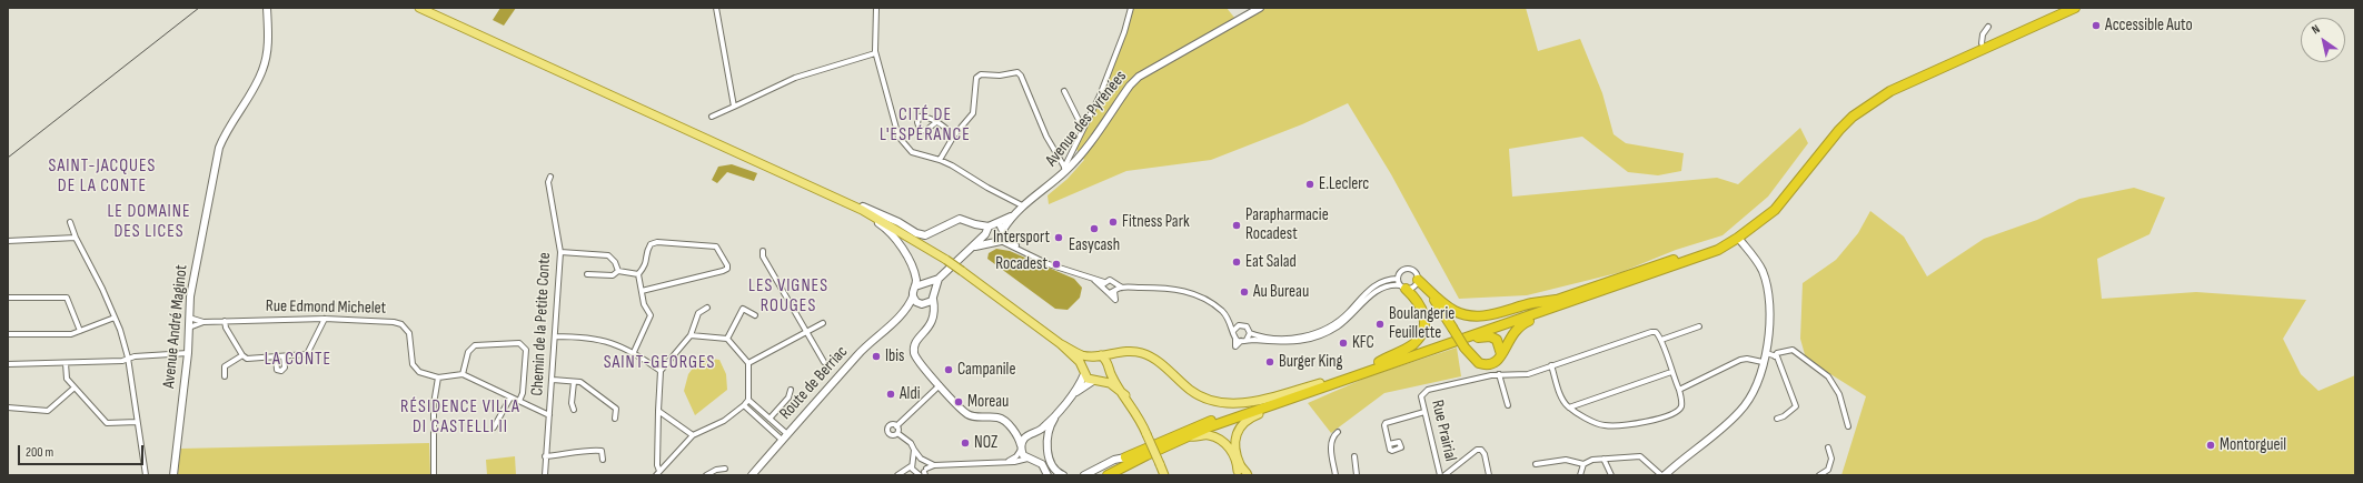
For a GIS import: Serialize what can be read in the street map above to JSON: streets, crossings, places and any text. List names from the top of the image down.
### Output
{
  "streets": {
    "main road": ["Avenue des Pyrénées", "Avenue André Maginot", "Route de Berriac"],
    "street": ["Rue Edmond Michelet", "Chemin de la Petite Conte", "Rue Prairial"]
  },
  "crossings": [
    ["Rue Edmond Michelet", "Avenue André Maginot"]
  ],
  "districts": [
    "CITÉ DE L'ESPÉRANCE",
    "SAINT-JACQUES DE LA CONTE",
    "LE DOMAINE DES LICES",
    "LES VIGNES ROUGES",
    "LA CONTE",
    "SAINT-GEORGES",
    "RÉSIDENCE VILLA DI CASTELLI II"
  ],
  "places": [
    "Accessible Auto",
    "E.Leclerc",
    "Fitness Park",
    "Parapharmacie Rocadest",
    "Easycash",
    "Intersport",
    "Eat Salad",
    "Rocadest",
    "Au Bureau",
    "Boulangerie Feuillette",
    "KFC",
    "Ibis",
    "Burger King",
    "Campanile",
    "Aldi",
    "Moreau",
    "NOZ",
    "Montorgueil"
  ],
  "scale_bar": "200 m",
  "north": "top left"
}
